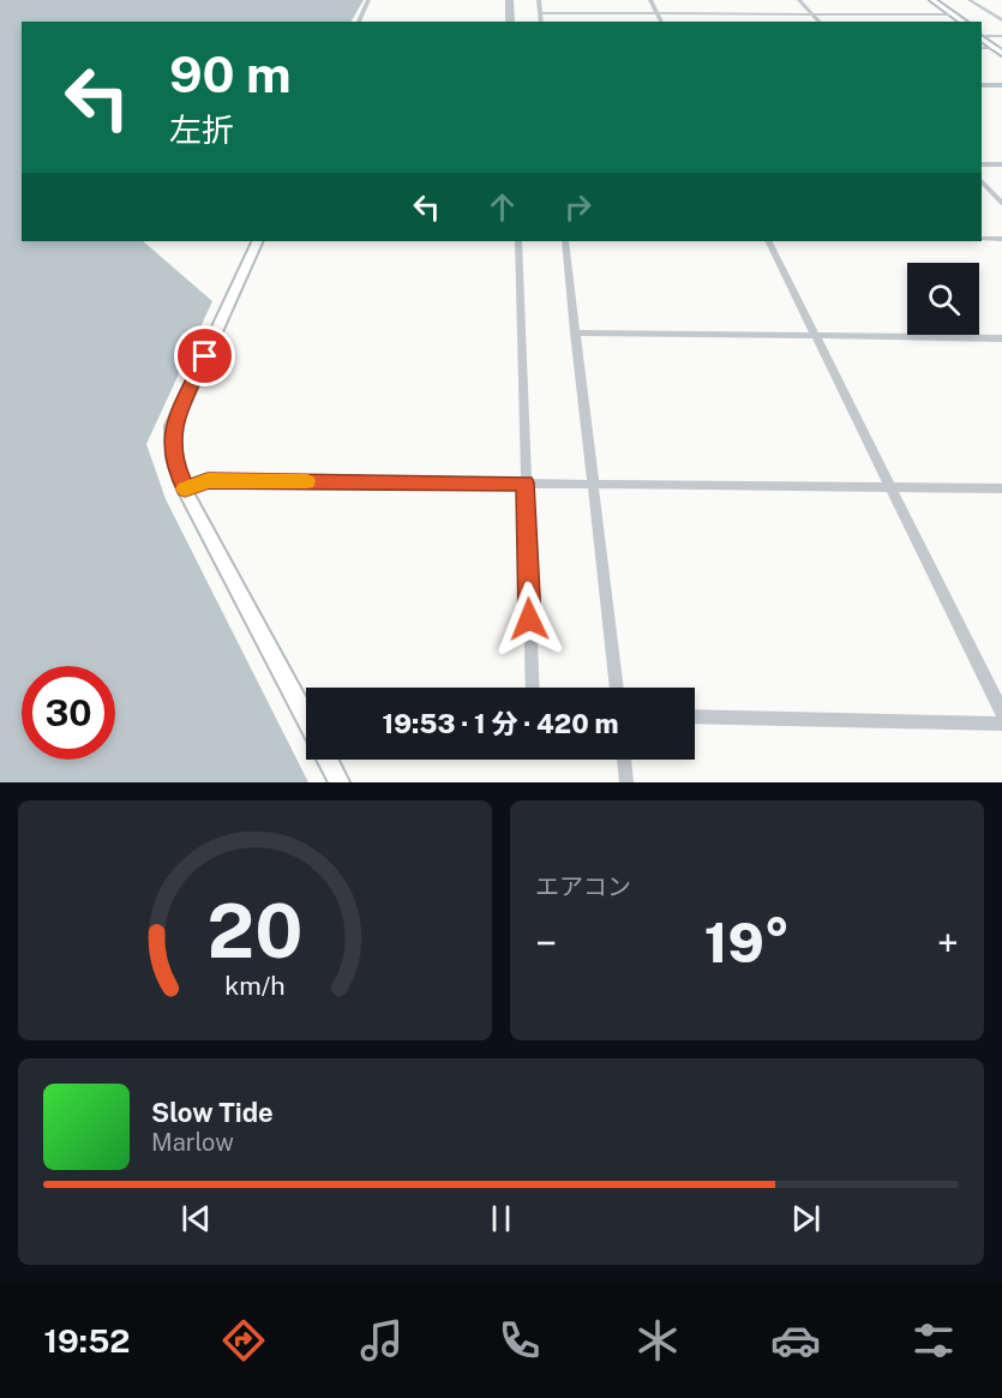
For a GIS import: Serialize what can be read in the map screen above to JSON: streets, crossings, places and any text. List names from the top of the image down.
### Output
{
  "page": {
    "turn": ["90 m", "左折"],
    "limit": "30",
    "trip": "19:53 · 1 分 · 420 m",
    "tile": "エアコン",
    "heat": ["−", "19°", "+"],
    "song": ["Slow Tide", "Marlow"],
    "tabs": "19:52",
    "gauge": ["20", "km/h"]
  }
}
